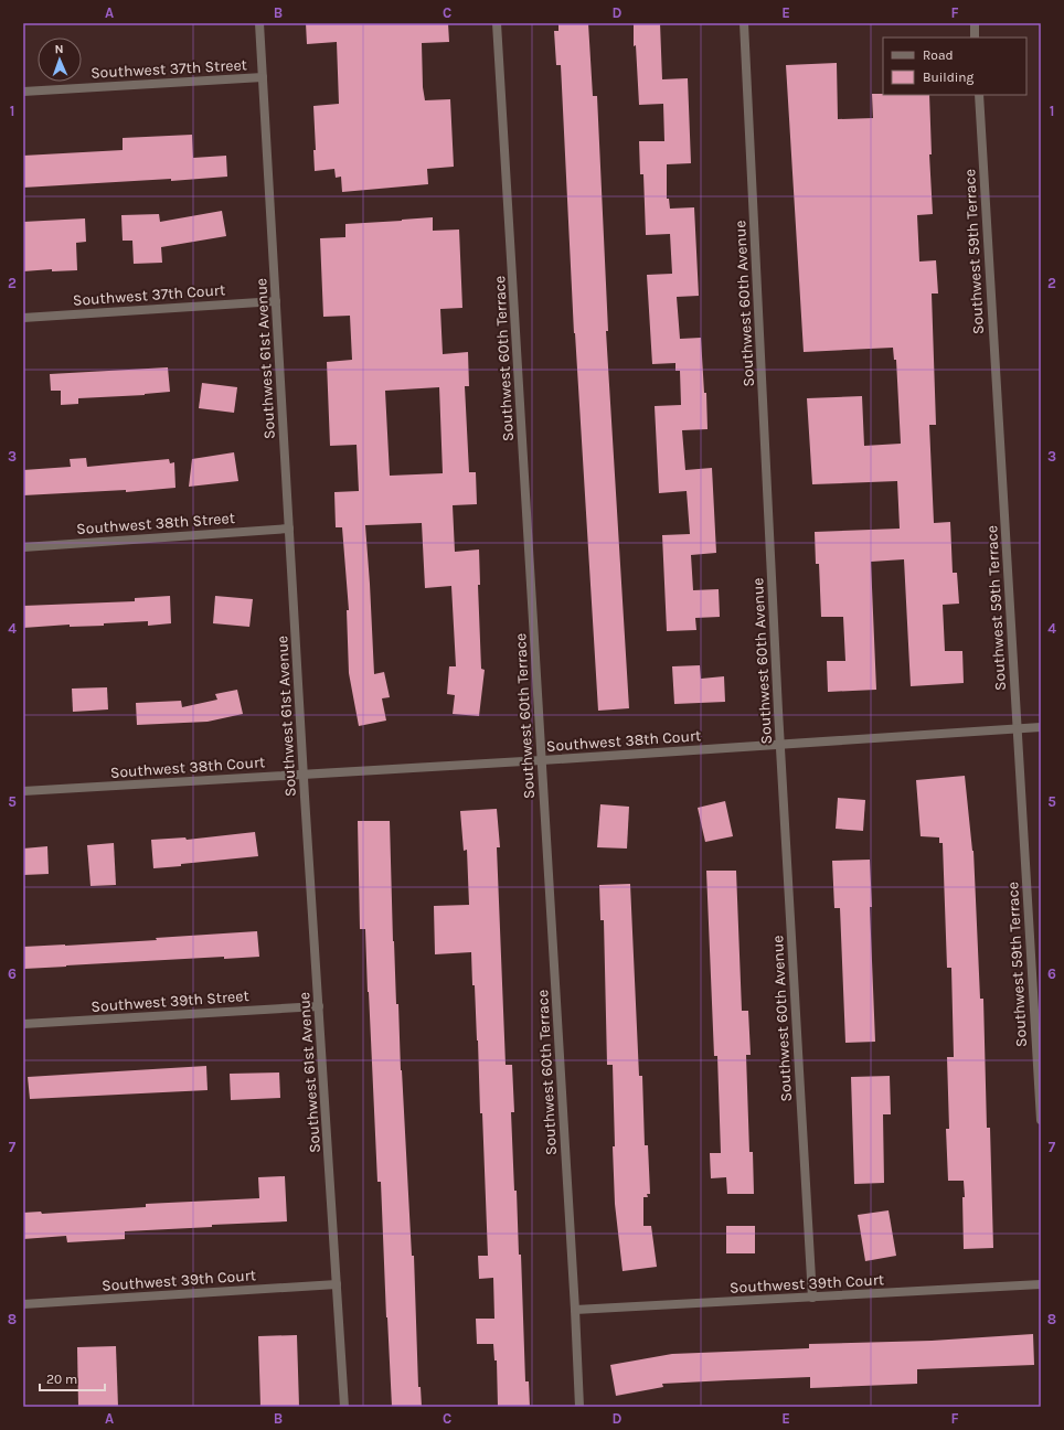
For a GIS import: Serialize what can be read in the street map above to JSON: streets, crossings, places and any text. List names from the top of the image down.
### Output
{
  "streets": {
    "street": [
      "Southwest 37th Street",
      "Southwest 59th Terrace",
      "Southwest 37th Court",
      "Southwest 60th Avenue",
      "Southwest 61st Avenue",
      "Southwest 60th Terrace",
      "Southwest 38th Street",
      "Southwest 38th Court",
      "Southwest 39th Street",
      "Southwest 39th Court"
    ]
  },
  "crossings": [
    ["Southwest 37th Street", "Southwest 61st Avenue"],
    ["Southwest 59th Terrace", "Southwest 38th Court"],
    ["Southwest 37th Court", "Southwest 61st Avenue"],
    ["Southwest 60th Avenue", "Southwest 38th Court"],
    ["Southwest 60th Avenue", "Southwest 39th Court"],
    ["Southwest 61st Avenue", "Southwest 38th Street"],
    ["Southwest 61st Avenue", "Southwest 38th Court"],
    ["Southwest 61st Avenue", "Southwest 39th Street"],
    ["Southwest 61st Avenue", "Southwest 39th Court"],
    ["Southwest 60th Terrace", "Southwest 38th Court"],
    ["Southwest 60th Terrace", "Southwest 39th Court"]
  ],
  "legend": ["Road", "Building"],
  "scale_bar": "20 m",
  "north": "top",
  "grid": {
    "columns": [
      "A",
      "B",
      "C",
      "D",
      "E",
      "F"
    ],
    "rows": [
      "1",
      "2",
      "3",
      "4",
      "5",
      "6",
      "7",
      "8"
    ]
  }
}
